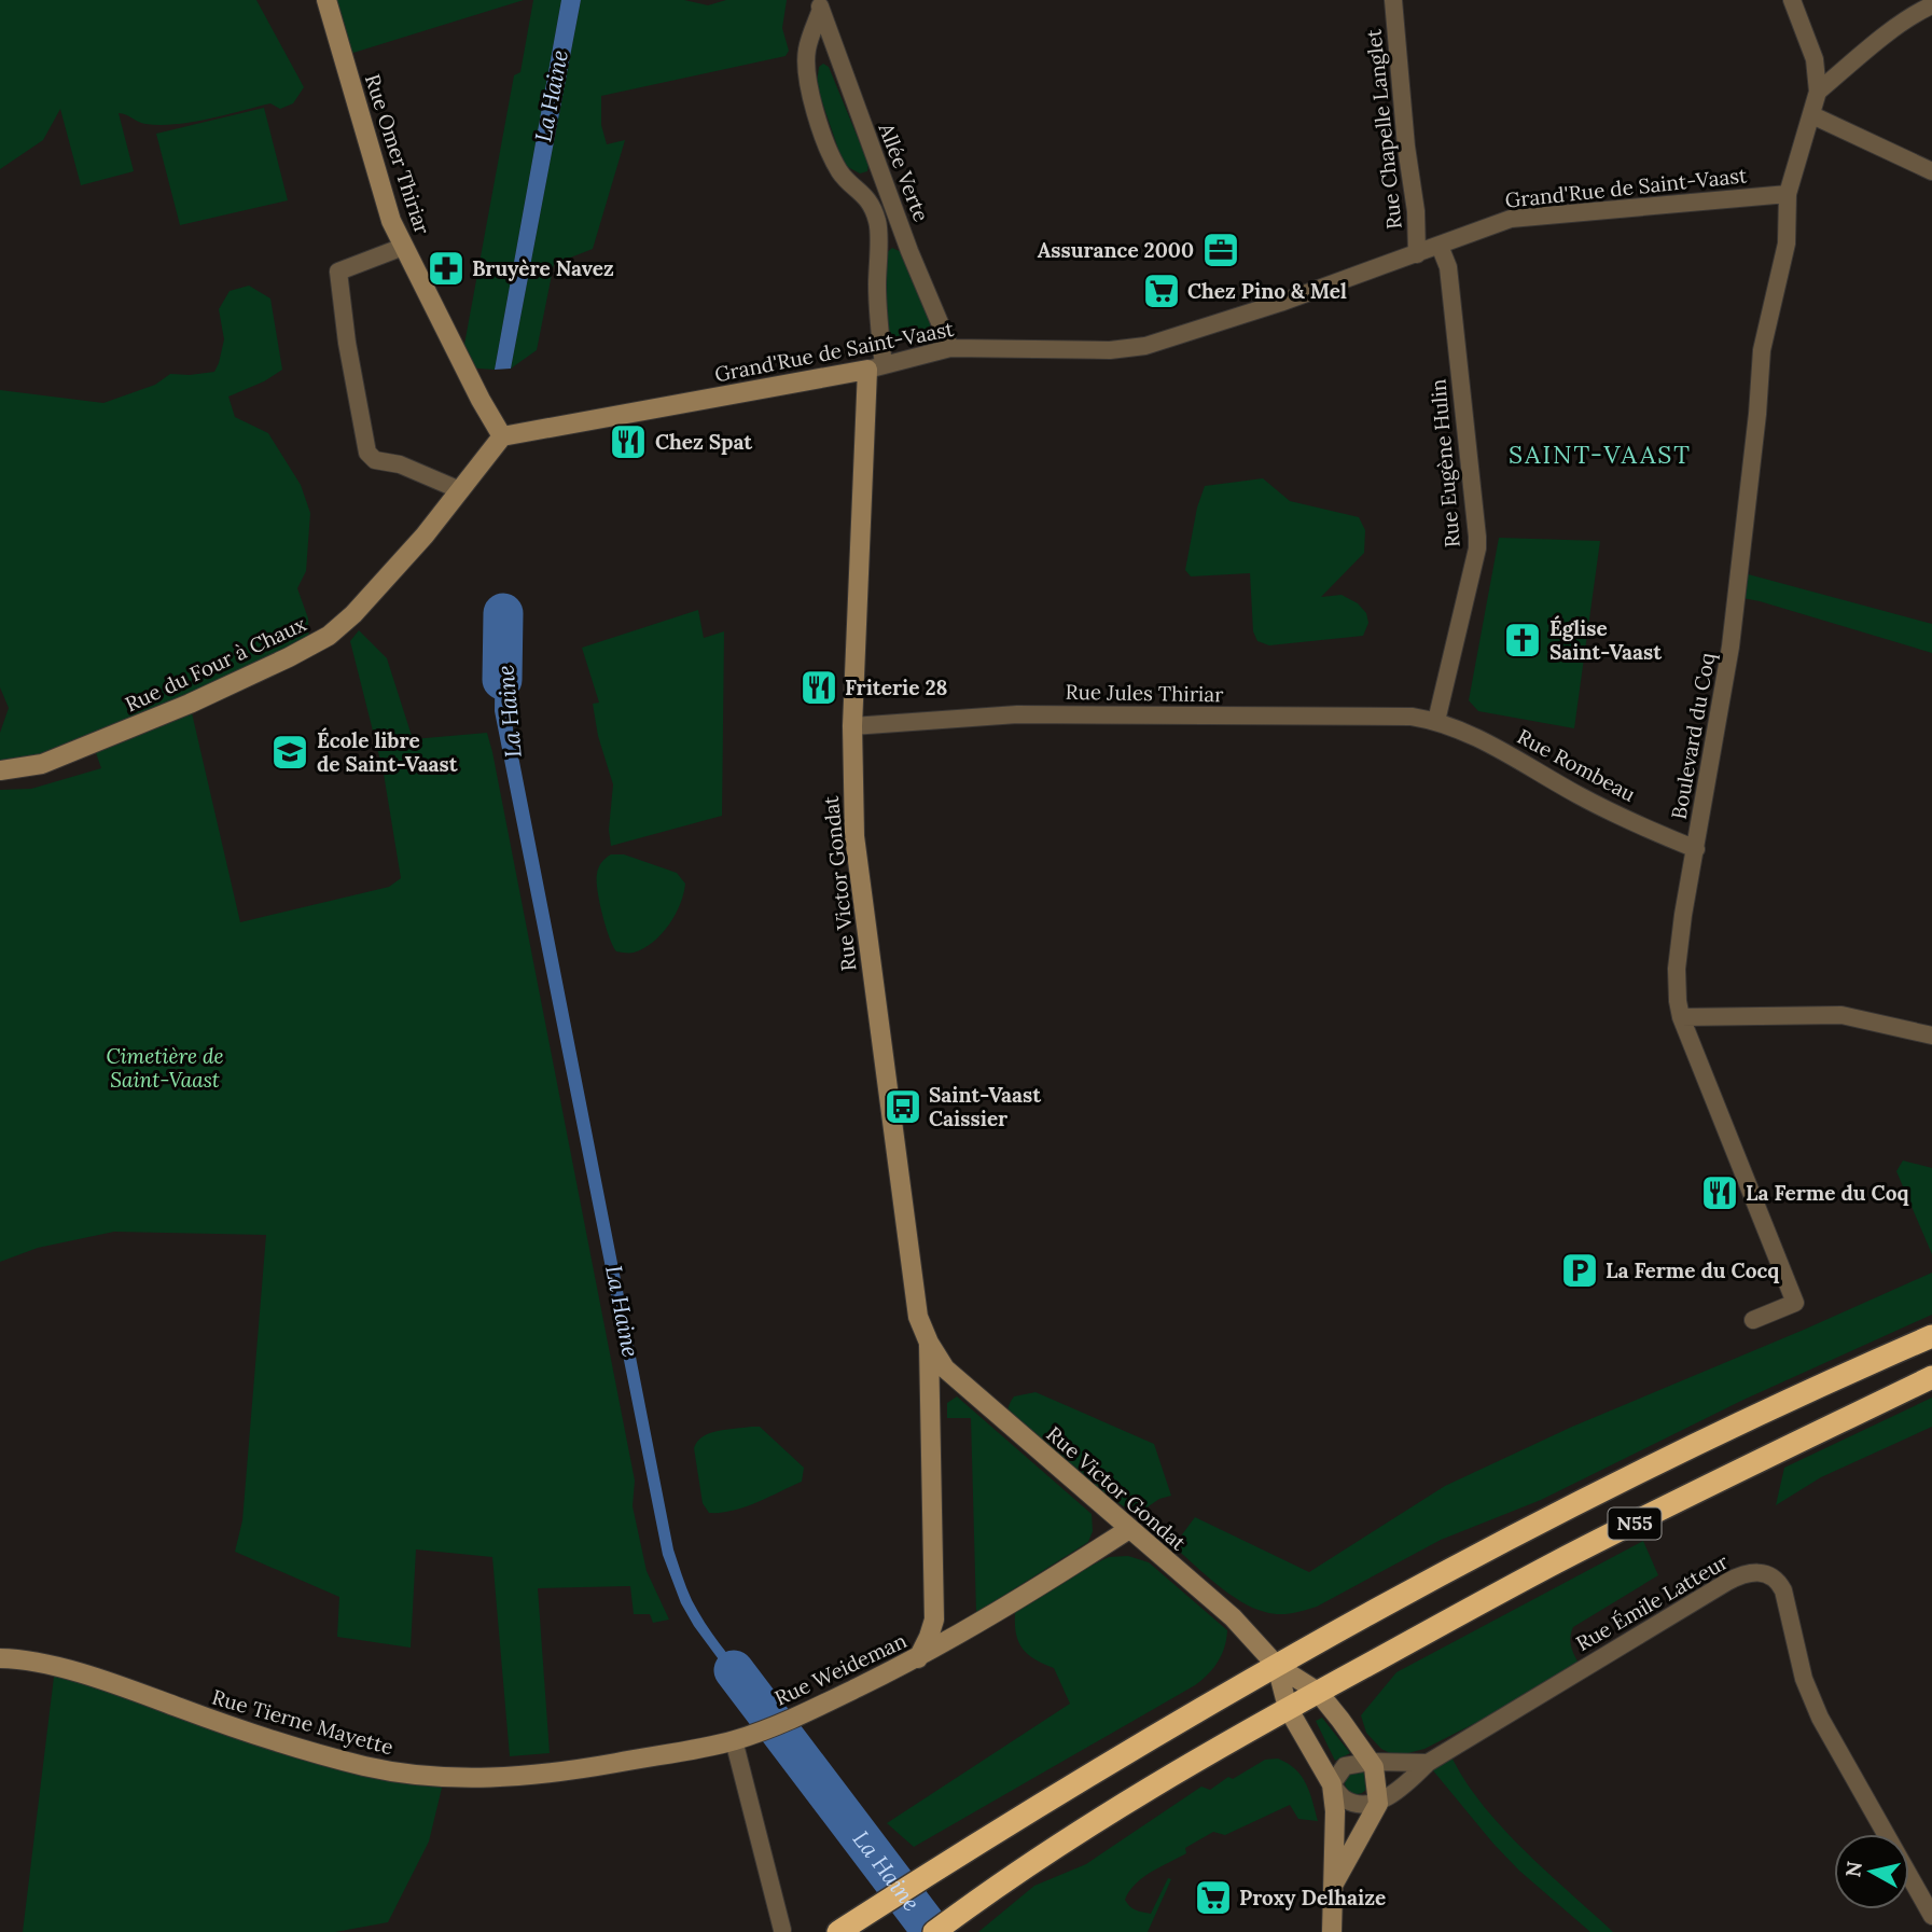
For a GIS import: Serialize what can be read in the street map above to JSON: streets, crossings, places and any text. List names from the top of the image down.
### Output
{
  "streets": {
    "highway": ["N55"],
    "street": [
      "Rue Chapelle Langlet",
      "Rue Omer Thiriar",
      "Allée Verte",
      "Grand'Rue de Saint-Vaast",
      "Rue Eugène Hulin",
      "Rue du Four à Chaux",
      "Rue Jules Thiriar",
      "Boulevard du Coq",
      "Rue Rombeau",
      "Rue Victor Gondat",
      "Rue Émile Latteur",
      "Rue Weideman",
      "Rue Tierne Mayette"
    ]
  },
  "crossings": [
    ["Rue Chapelle Langlet", "Grand'Rue de Saint-Vaast"],
    ["Rue Omer Thiriar", "Grand'Rue de Saint-Vaast"],
    ["Rue Omer Thiriar", "Rue du Four à Chaux"],
    ["Allée Verte", "Grand'Rue de Saint-Vaast"],
    ["Allée Verte", "Rue Victor Gondat"],
    ["Grand'Rue de Saint-Vaast", "Rue Eugène Hulin"],
    ["Grand'Rue de Saint-Vaast", "Rue du Four à Chaux"],
    ["Grand'Rue de Saint-Vaast", "Boulevard du Coq"],
    ["Grand'Rue de Saint-Vaast", "Rue Victor Gondat"],
    ["Rue Eugène Hulin", "Rue Jules Thiriar"],
    ["Rue Eugène Hulin", "Rue Rombeau"],
    ["Rue Jules Thiriar", "Rue Rombeau"],
    ["Rue Jules Thiriar", "Rue Victor Gondat"],
    ["Boulevard du Coq", "Rue Rombeau"],
    ["Rue Victor Gondat", "N55"],
    ["Rue Victor Gondat", "Rue Weideman"],
    ["Rue Weideman", "Rue Tierne Mayette"]
  ],
  "districts": ["SAINT-VAAST"],
  "water": ["La Haine"],
  "parks": ["Cimetière de Saint-Vaast"],
  "places": {
    "office": ["Assurance 2000"],
    "pharmacy": ["Bruyère Navez"],
    "supermarket": ["Chez Pino & Mel", "Proxy Delhaize"],
    "restaurant": ["Chez Spat", "Friterie 28", "La Ferme du Coq"],
    "church": ["Église Saint-Vaast"],
    "school or university": ["École libre de Saint-Vaast"],
    "bus stop": ["Saint-Vaast Caissier"],
    "parking": ["La Ferme du Cocq"]
  },
  "north": "left"
}
